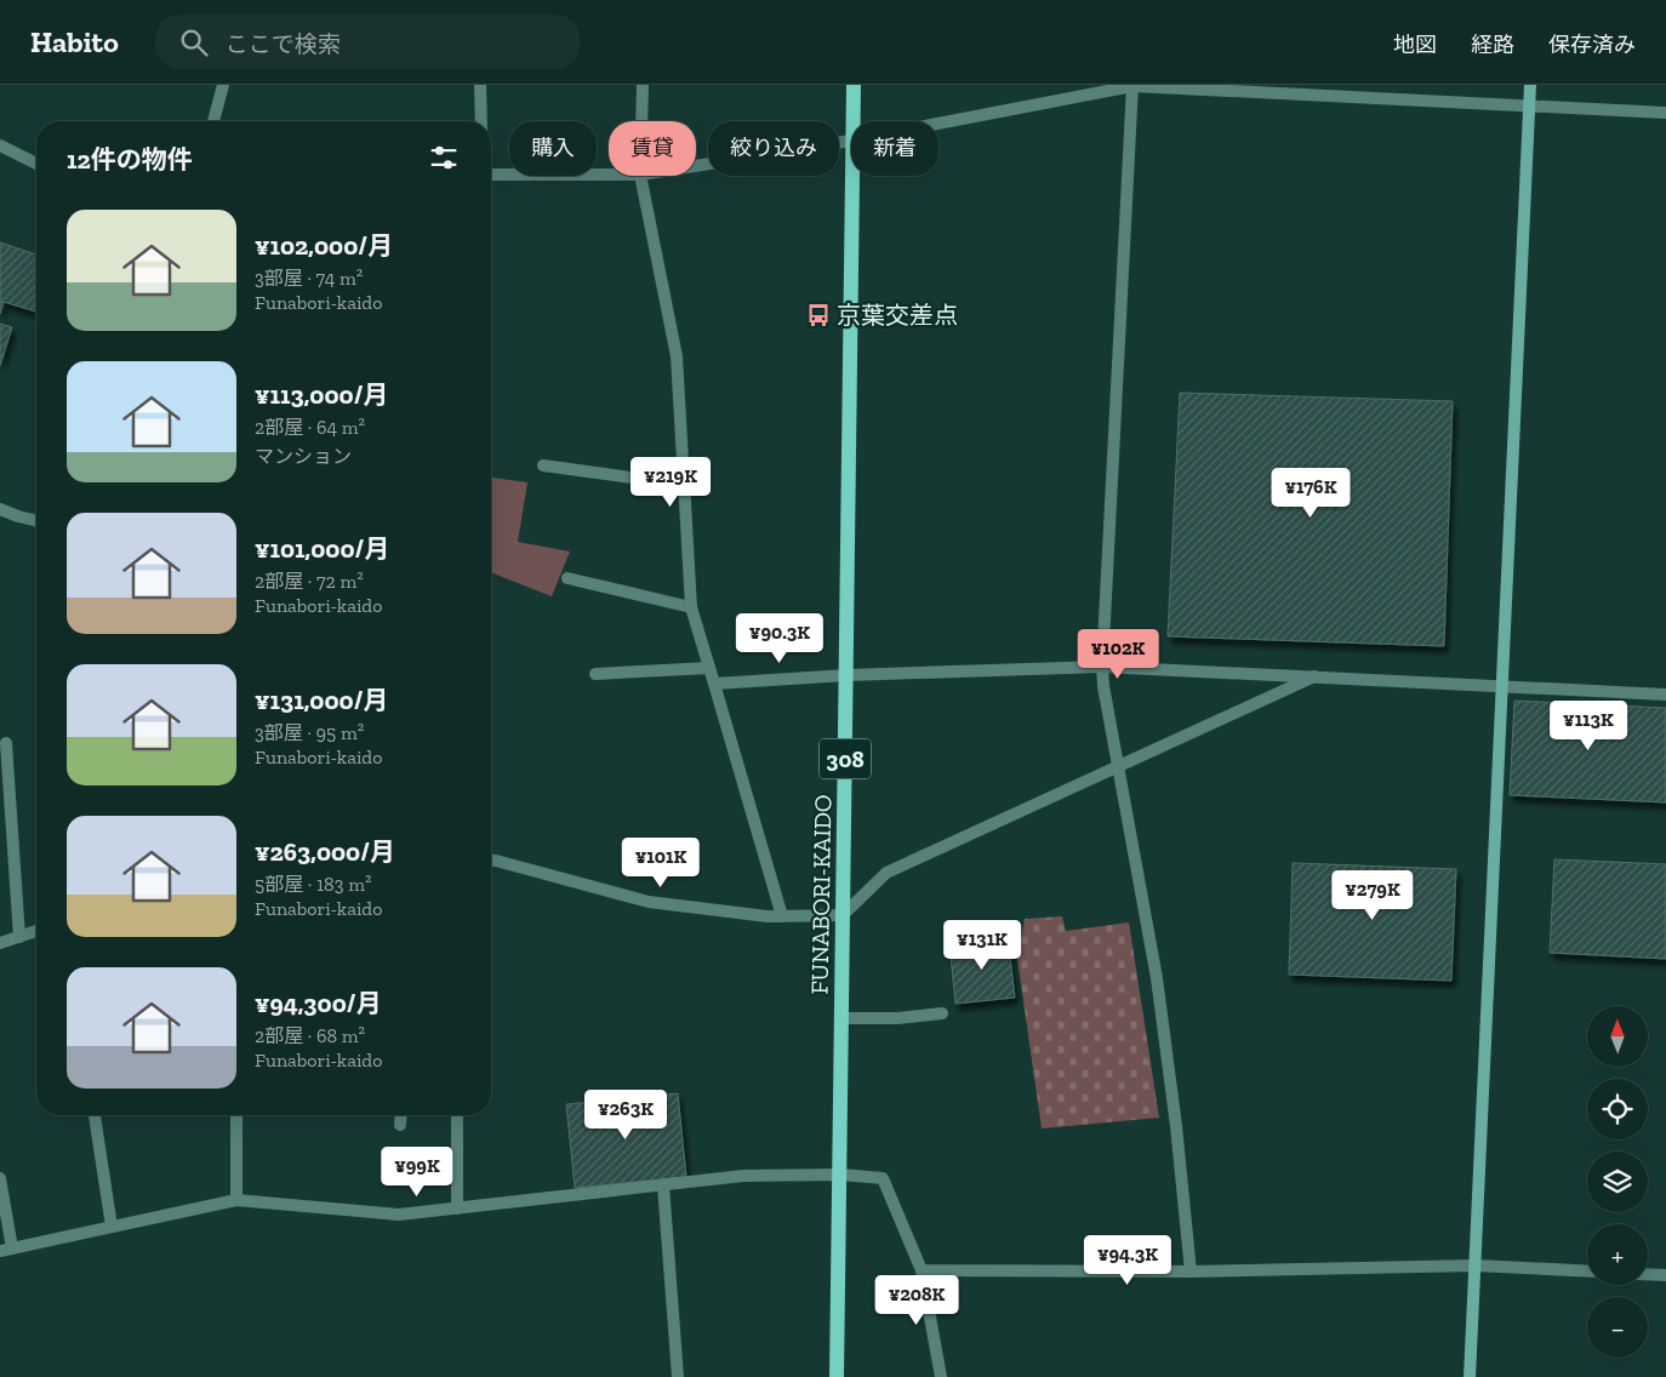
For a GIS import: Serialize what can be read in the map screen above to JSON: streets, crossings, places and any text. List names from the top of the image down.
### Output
{
  "streets": {
    "main road": ["308", "FUNABORI-KAIDO"]
  },
  "places": {
    "bus stop": ["京葉交差点"]
  },
  "north": "top",
  "page": {
    "header": "Habito",
    "search": "ここで検索",
    "nav": ["地図", "経路", "保存済み"],
    "chip": [
      "購入",
      "賃貸",
      "絞り込み",
      "新着"
    ],
    "heading": "12件の物件",
    "list": [
      {
        "name": "¥102,000/月",
        "note": "3部屋 · 74 m² · Funabori-kaido"
      },
      {
        "name": "¥113,000/月",
        "note": "2部屋 · 64 m² · マンション"
      },
      {
        "name": "¥101,000/月",
        "note": "2部屋 · 72 m² · Funabori-kaido"
      },
      {
        "name": "¥131,000/月",
        "note": "3部屋 · 95 m² · Funabori-kaido"
      },
      {
        "name": "¥263,000/月",
        "note": "5部屋 · 183 m² · Funabori-kaido"
      },
      {
        "name": "¥94,300/月",
        "note": "2部屋 · 68 m² · Funabori-kaido"
      }
    ],
    "price": [
      "¥219K",
      "¥176K",
      "¥90.3K",
      "¥102K",
      "¥113K",
      "¥101K",
      "¥279K",
      "¥131K",
      "¥263K",
      "¥99K",
      "¥94.3K",
      "¥208K"
    ],
    "map_buttons": ["+", "−"]
  }
}
